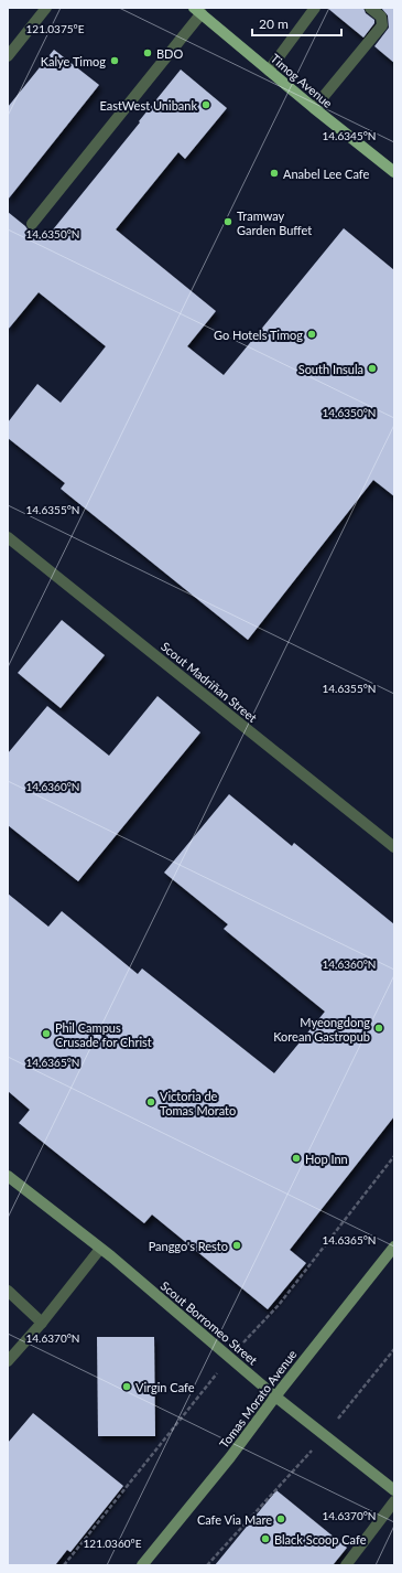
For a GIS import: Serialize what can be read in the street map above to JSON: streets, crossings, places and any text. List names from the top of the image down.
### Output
{
  "streets": {
    "main road": ["Timog Avenue"],
    "street": ["Scout Madriñan Street", "Scout Borromeo Street", "Tomas Morato Avenue"]
  },
  "crossings": [
    ["Scout Borromeo Street", "Tomas Morato Avenue"]
  ],
  "places": [
    "BDO",
    "Kalye Timog",
    "EastWest Unibank",
    "Anabel Lee Cafe",
    "Tramway Garden Buffet",
    "Go Hotels Timog",
    "South Insula",
    "Myeongdong Korean Gastropub",
    "Phil Campus Crusade for Christ",
    "Victoria de Tomas Morato",
    "Hop Inn",
    "Panggo's Resto",
    "Virgin Cafe",
    "Cafe Via Mare",
    "Black Scoop Cafe"
  ],
  "scale_bar": "20 m",
  "coordinates": [
    "121.0375°E",
    "14.6345°N",
    "14.6350°N",
    "14.6355°N",
    "14.6360°N",
    "14.6365°N",
    "14.6370°N",
    "121.0360°E"
  ]
}
